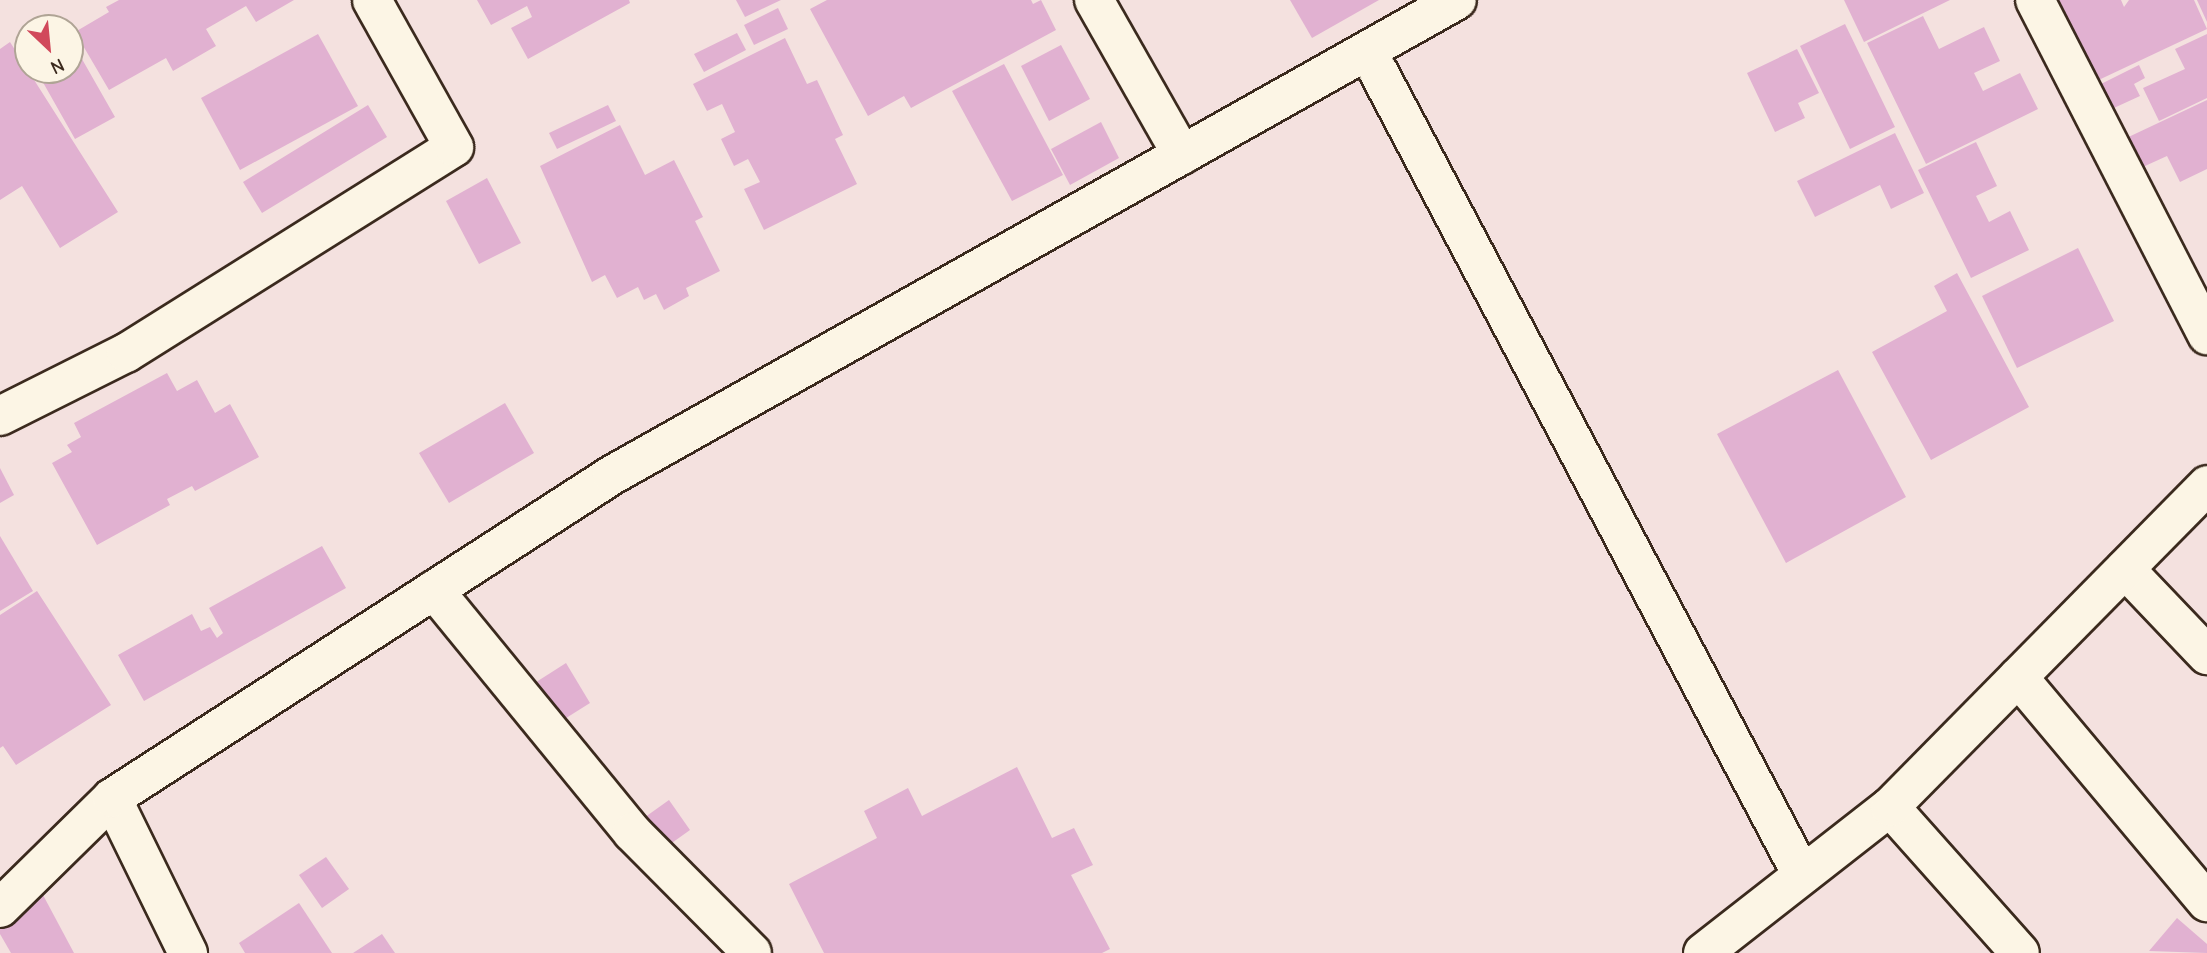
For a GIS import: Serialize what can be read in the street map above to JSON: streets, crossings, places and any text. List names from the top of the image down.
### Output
{
  "north": "bottom right"
}
